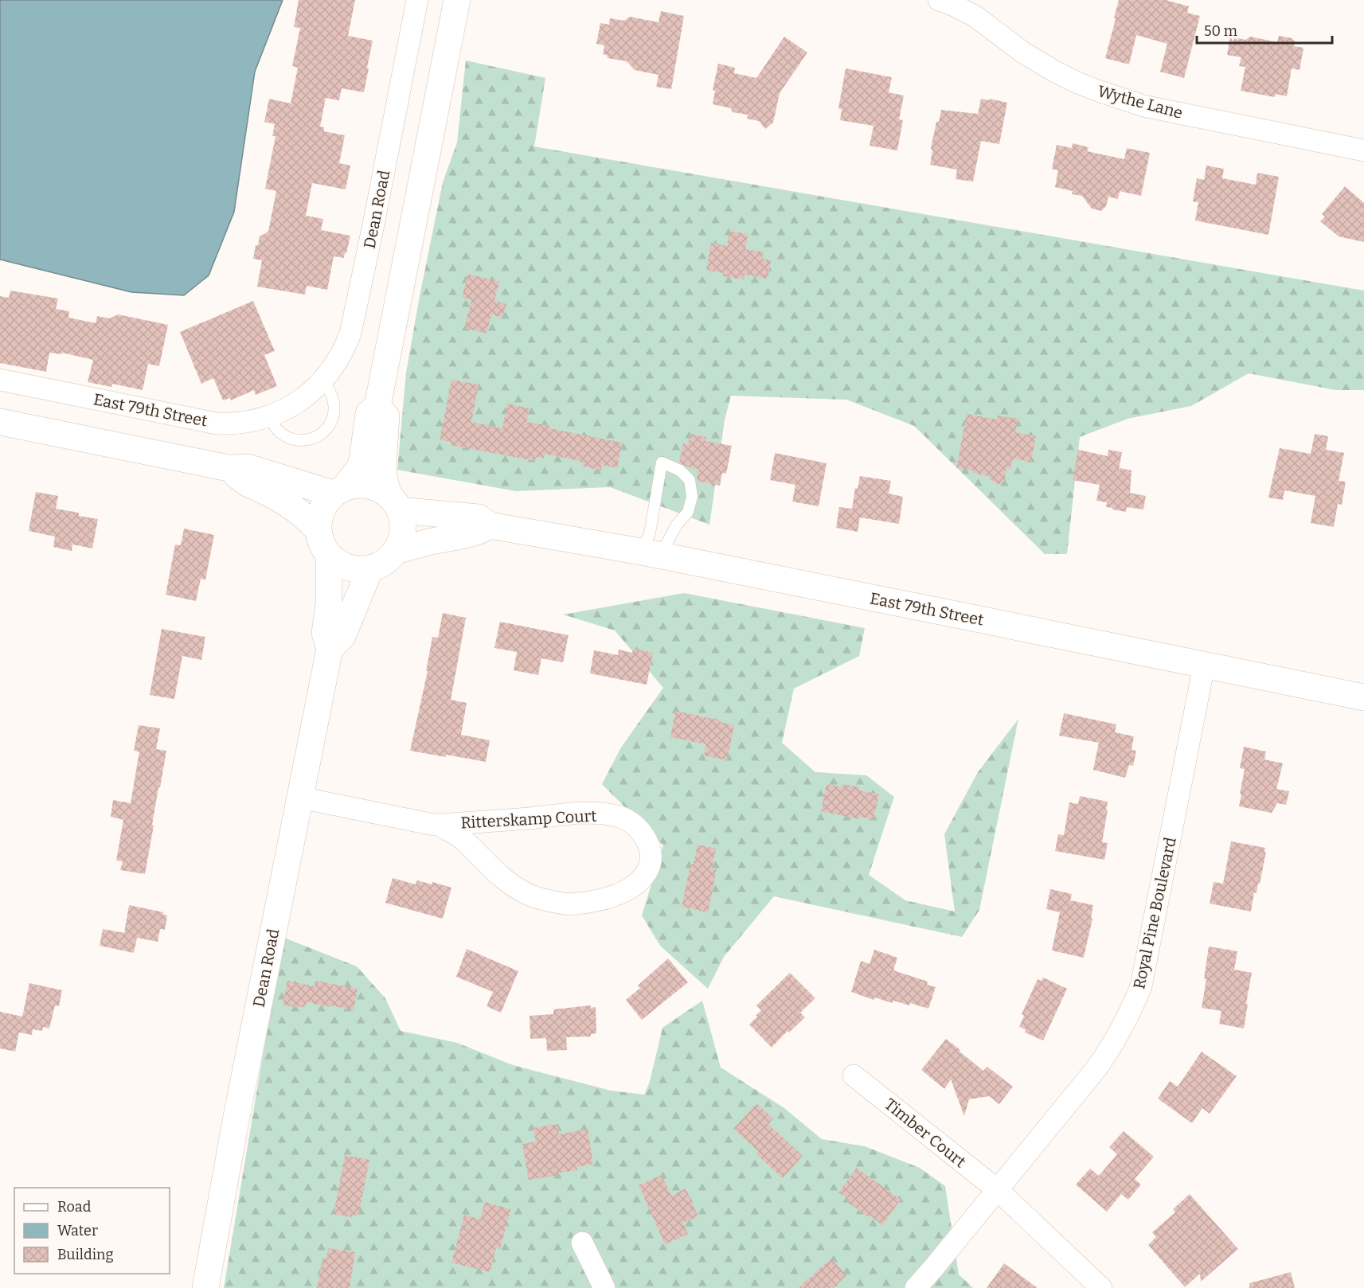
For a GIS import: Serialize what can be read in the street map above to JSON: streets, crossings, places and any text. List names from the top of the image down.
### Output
{
  "streets": {
    "street": [
      "Wythe Lane",
      "Dean Road",
      "East 79th Street",
      "Ritterskamp Court",
      "Royal Pine Boulevard",
      "Timber Court"
    ]
  },
  "crossings": [
    ["Dean Road", "East 79th Street"],
    ["Dean Road", "Ritterskamp Court"],
    ["East 79th Street", "Royal Pine Boulevard"],
    ["Royal Pine Boulevard", "Timber Court"]
  ],
  "legend": ["Road", "Water", "Building"],
  "scale_bar": "50 m"
}
